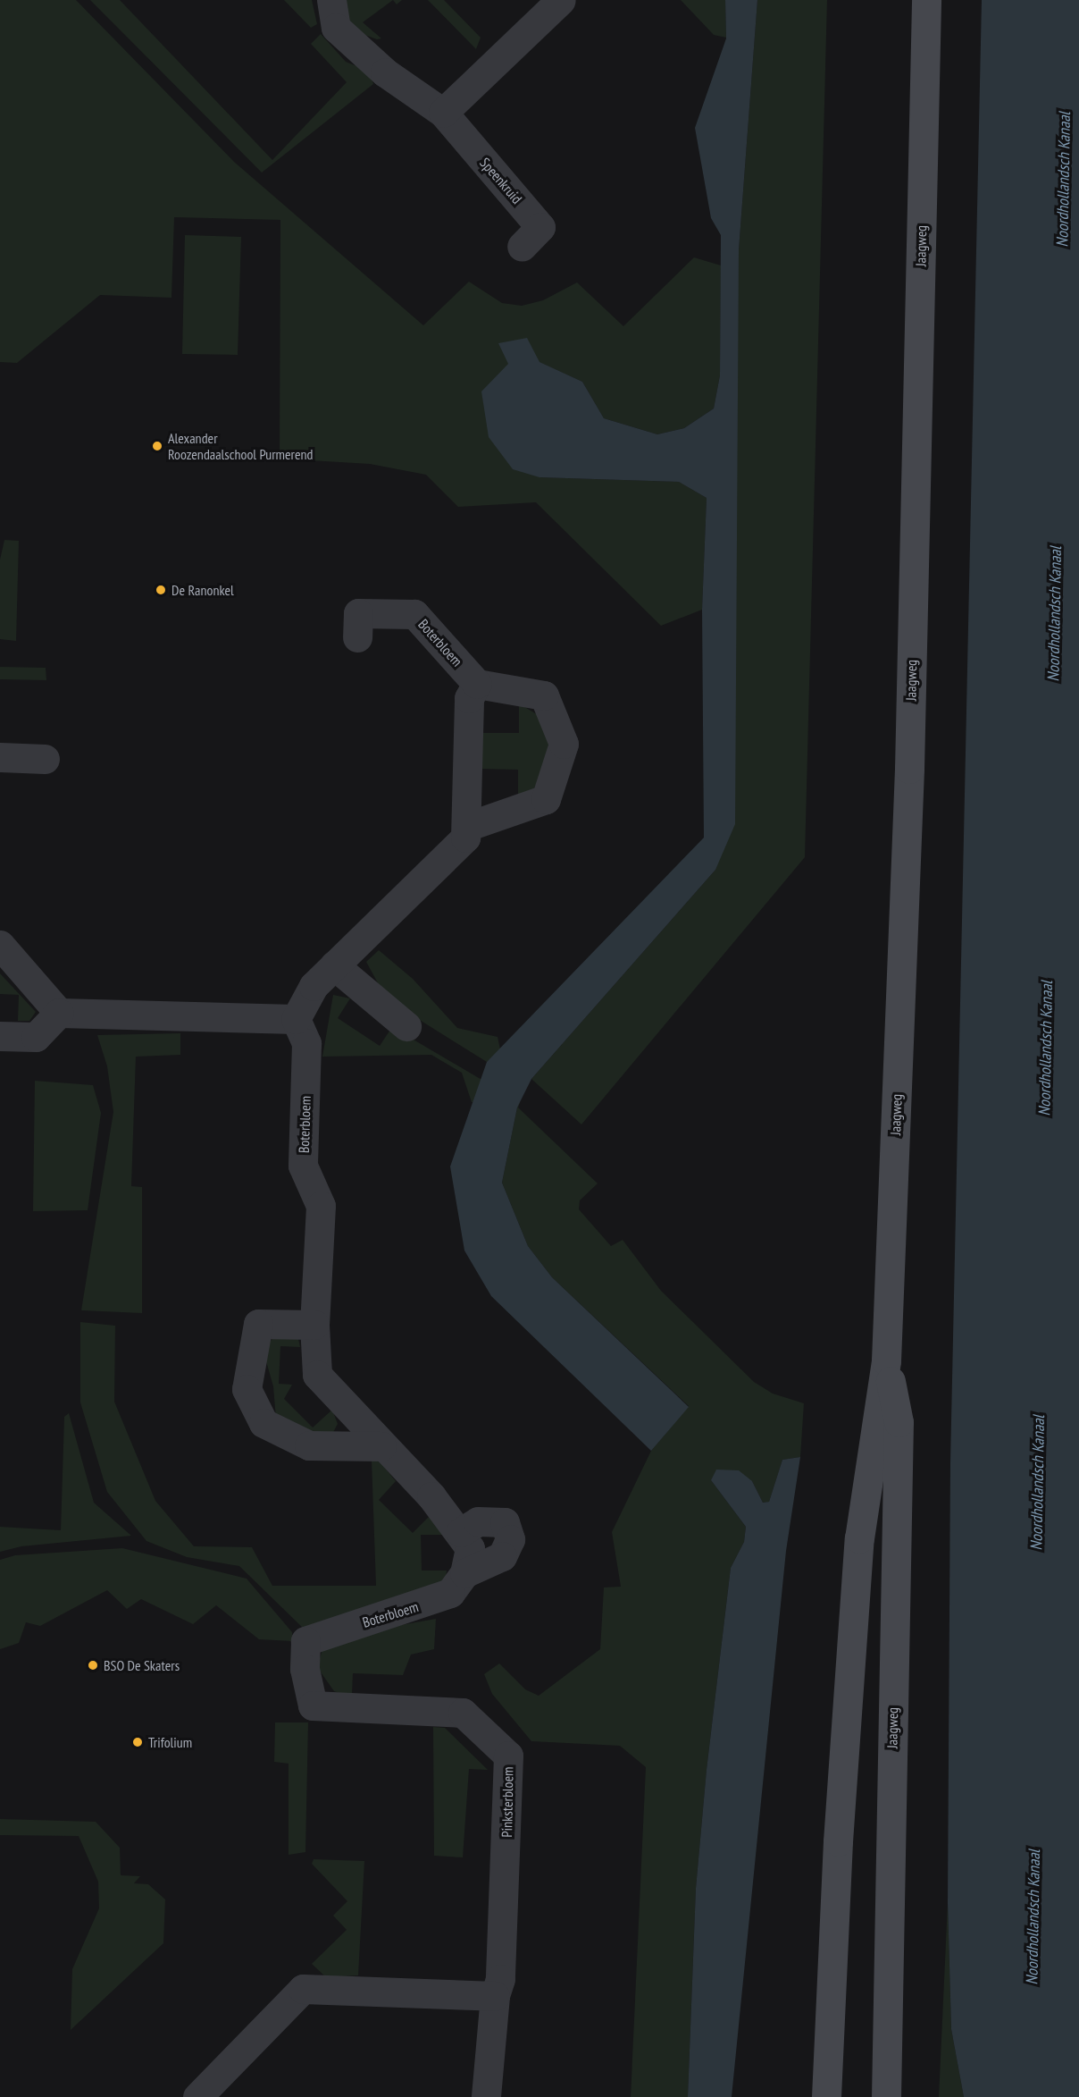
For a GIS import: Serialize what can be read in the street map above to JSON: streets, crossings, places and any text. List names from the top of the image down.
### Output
{
  "streets": {
    "main road": ["Jaagweg"],
    "street": ["Speenkruid", "Boterbloem", "Pinksterbloem"]
  },
  "crossings": [
    ["Boterbloem", "Pinksterbloem"]
  ],
  "water": ["Noordhollandsch Kanaal"],
  "places": [
    "Alexander Roozendaalschool Purmerend",
    "De Ranonkel",
    "BSO De Skaters",
    "Trifolium"
  ]
}
